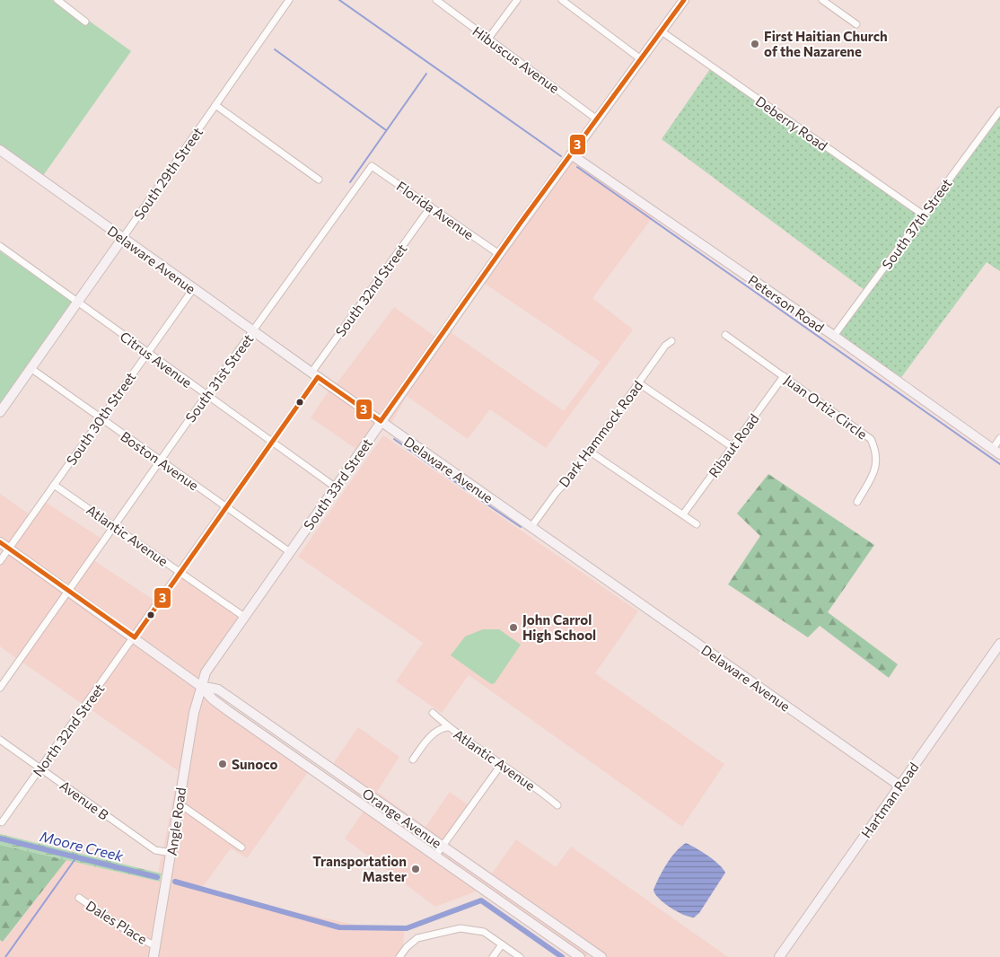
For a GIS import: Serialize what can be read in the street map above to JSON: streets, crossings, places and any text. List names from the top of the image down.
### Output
{
  "streets": {
    "street": [
      "Hibuscus Avenue",
      "Deberry Road",
      "South 29th Street",
      "Florida Avenue",
      "South 37th Street",
      "Delaware Avenue",
      "South 32nd Street",
      "Peterson Road",
      "Citrus Avenue",
      "South 31st Street",
      "Juan Ortiz Circle",
      "South 30th Street",
      "Dark Hammock Road",
      "Ribaut Road",
      "Boston Avenue",
      "South 33rd Street",
      "Atlantic Avenue",
      "North 32nd Street",
      "Avenue B",
      "Hartman Road",
      "Orange Avenue",
      "Angle Road",
      "Dales Place"
    ]
  },
  "crossings": [
    ["Hibuscus Avenue", "South 33rd Street"],
    ["Deberry Road", "South 37th Street"],
    ["Deberry Road", "South 33rd Street"],
    ["South 29th Street", "Delaware Avenue"],
    ["South 29th Street", "Citrus Avenue"],
    ["South 29th Street", "Boston Avenue"],
    ["Florida Avenue", "South 32nd Street"],
    ["Florida Avenue", "South 31st Street"],
    ["Florida Avenue", "South 33rd Street"],
    ["South 37th Street", "Peterson Road"],
    ["Delaware Avenue", "South 32nd Street"],
    ["Delaware Avenue", "South 31st Street"],
    ["Delaware Avenue", "South 30th Street"],
    ["Delaware Avenue", "Dark Hammock Road"],
    ["Delaware Avenue", "South 33rd Street"],
    ["Delaware Avenue", "Hartman Road"],
    ["South 32nd Street", "Citrus Avenue"],
    ["South 32nd Street", "Boston Avenue"],
    ["South 32nd Street", "Atlantic Avenue"],
    ["South 32nd Street", "North 32nd Street"],
    ["South 32nd Street", "Orange Avenue"],
    ["Peterson Road", "South 33rd Street"],
    ["Citrus Avenue", "South 31st Street"],
    ["Citrus Avenue", "South 30th Street"],
    ["Citrus Avenue", "South 33rd Street"],
    ["South 31st Street", "Boston Avenue"],
    ["South 31st Street", "Atlantic Avenue"],
    ["South 31st Street", "Orange Avenue"],
    ["Juan Ortiz Circle", "Ribaut Road"],
    ["South 30th Street", "Boston Avenue"],
    ["South 30th Street", "Atlantic Avenue"],
    ["South 30th Street", "Orange Avenue"],
    ["Boston Avenue", "South 33rd Street"],
    ["South 33rd Street", "Atlantic Avenue"],
    ["South 33rd Street", "Orange Avenue"],
    ["South 33rd Street", "Angle Road"],
    ["North 32nd Street", "Avenue B"],
    ["North 32nd Street", "Orange Avenue"],
    ["Avenue B", "Angle Road"],
    ["Orange Avenue", "Angle Road"],
    ["Angle Road", "Dales Place"]
  ],
  "water": ["Moore Creek"],
  "places": [
    "First Haitian Church of the Nazarene",
    "John Carrol High School",
    "Sunoco",
    "Transportation Master"
  ],
  "lines": ["transit line 3"]
}
